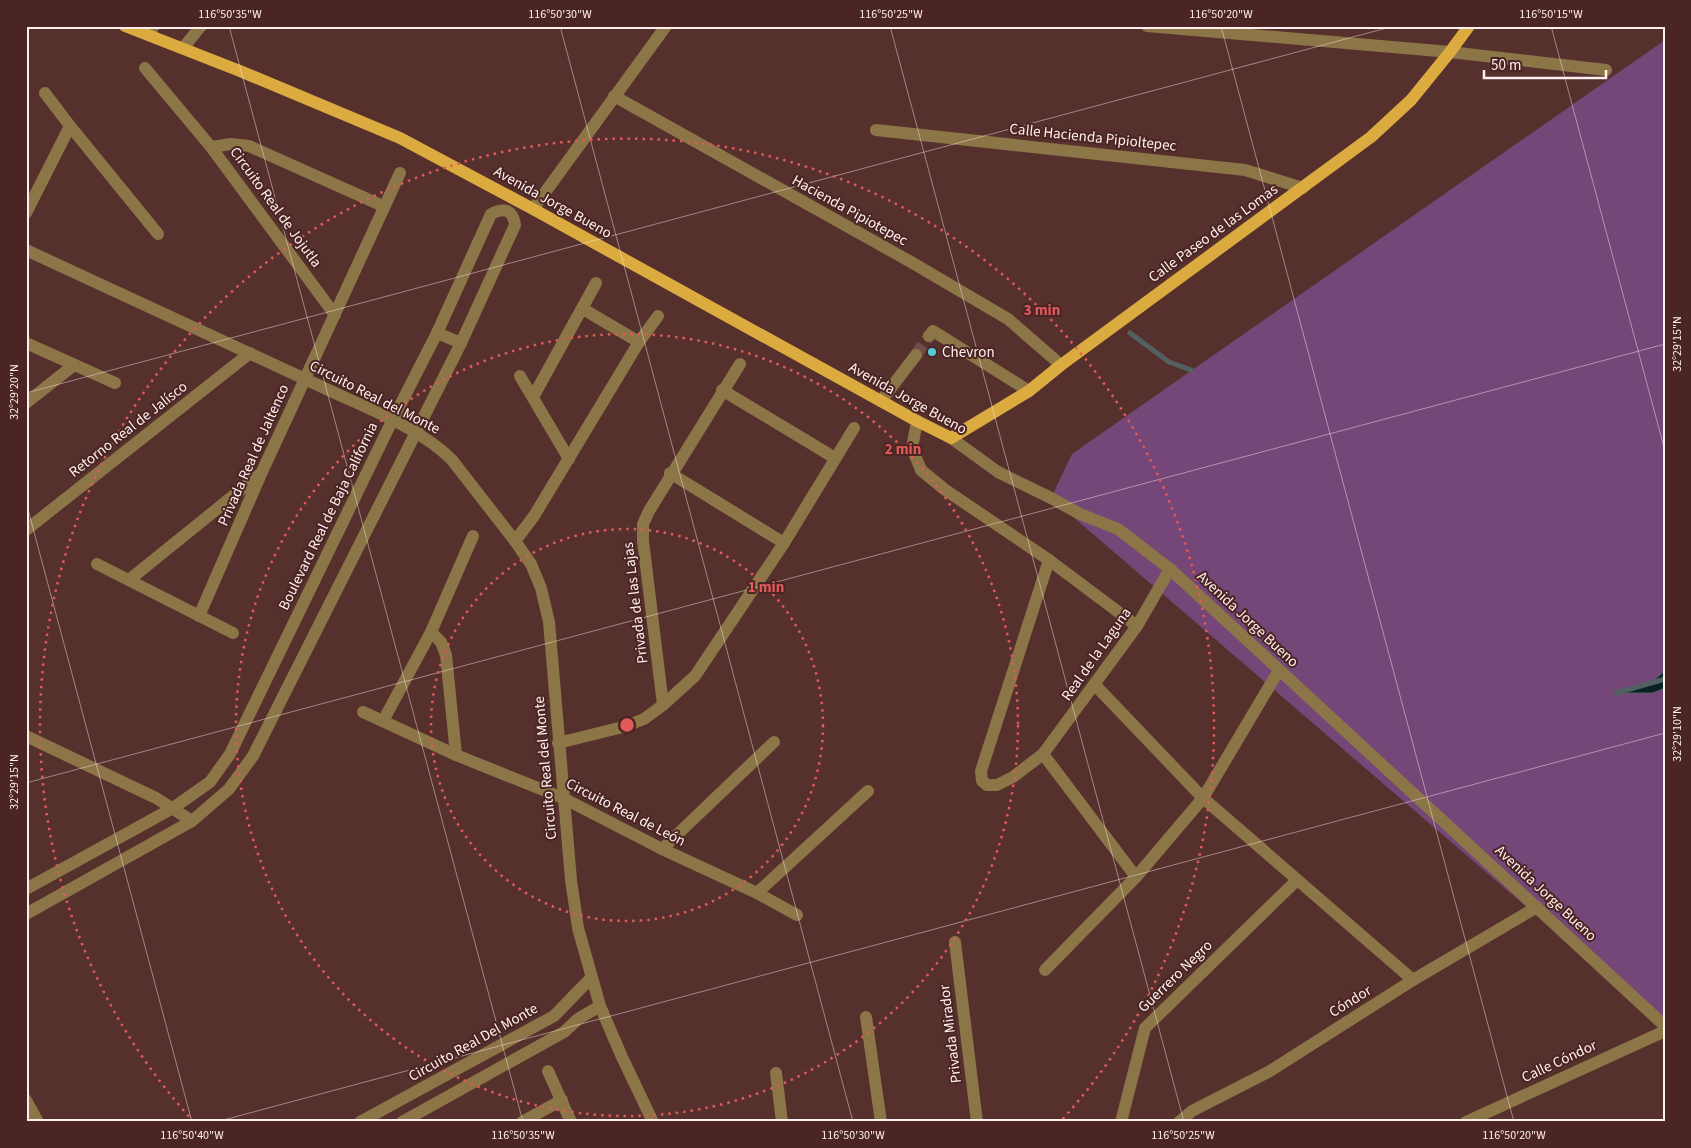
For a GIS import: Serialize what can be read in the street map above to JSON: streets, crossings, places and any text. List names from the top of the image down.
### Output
{
  "streets": {
    "main road": ["Avenida Jorge Bueno", "Calle Paseo de las Lomas"],
    "street": [
      "Calle Hacienda Pipioltepec",
      "Circuito Real de Jojutla",
      "Hacienda Pipiotepec",
      "Circuito Real del Monte",
      "Retorno Real de Jalísco",
      "Privada Real de Jaltenco",
      "Boulevard Real de Baja California",
      "Privada de las Lajas",
      "Real de la Laguna",
      "Circuito Real de León",
      "Guerrero Negro",
      "Cóndor",
      "Privada Mirador",
      "Circuito Real Del Monte",
      "Calle Cóndor"
    ]
  },
  "crossings": [
    ["Calle Hacienda Pipioltepec", "Calle Paseo de las Lomas"],
    ["Avenida Jorge Bueno", "Calle Paseo de las Lomas"],
    ["Avenida Jorge Bueno", "Real de la Laguna"],
    ["Avenida Jorge Bueno", "Cóndor"],
    ["Circuito Real de Jojutla", "Privada Real de Jaltenco"],
    ["Hacienda Pipiotepec", "Calle Paseo de las Lomas"],
    ["Circuito Real del Monte", "Retorno Real de Jalísco"],
    ["Circuito Real del Monte", "Privada Real de Jaltenco"],
    ["Circuito Real del Monte", "Boulevard Real de Baja California"],
    ["Circuito Real del Monte", "Circuito Real de León"],
    ["Circuito Real del Monte", "Circuito Real Del Monte"]
  ],
  "places": ["Chevron"],
  "scale_bar": "50 m",
  "coordinates": [
    "116°50'35\"W",
    "116°50'30\"W",
    "116°50'25\"W",
    "116°50'20\"W",
    "116°50'15\"W",
    "32°29'15\"N",
    "32°29'20\"N",
    "32°29'10\"N",
    "116°50'40\"W"
  ],
  "rings": ["3 min", "2 min", "1 min"]
}
